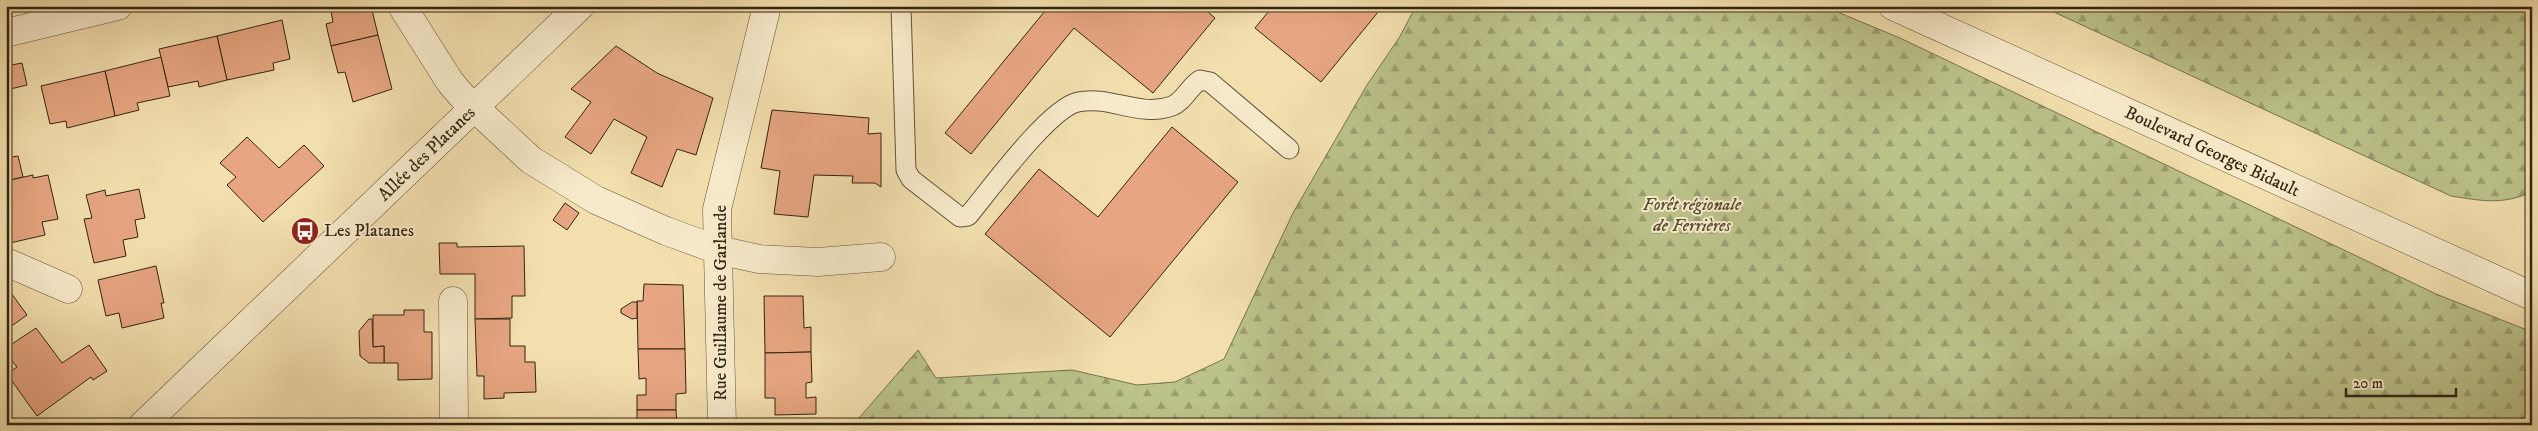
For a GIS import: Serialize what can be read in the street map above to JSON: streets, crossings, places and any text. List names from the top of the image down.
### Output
{
  "streets": {
    "street": ["Boulevard Georges Bidault", "Allée des Platanes", "Rue Guillaume de Garlande"]
  },
  "parks": ["Forêt régionale de Ferrières"],
  "places": {
    "bus stop": ["Les Platanes"]
  },
  "scale_bar": "20 m"
}
